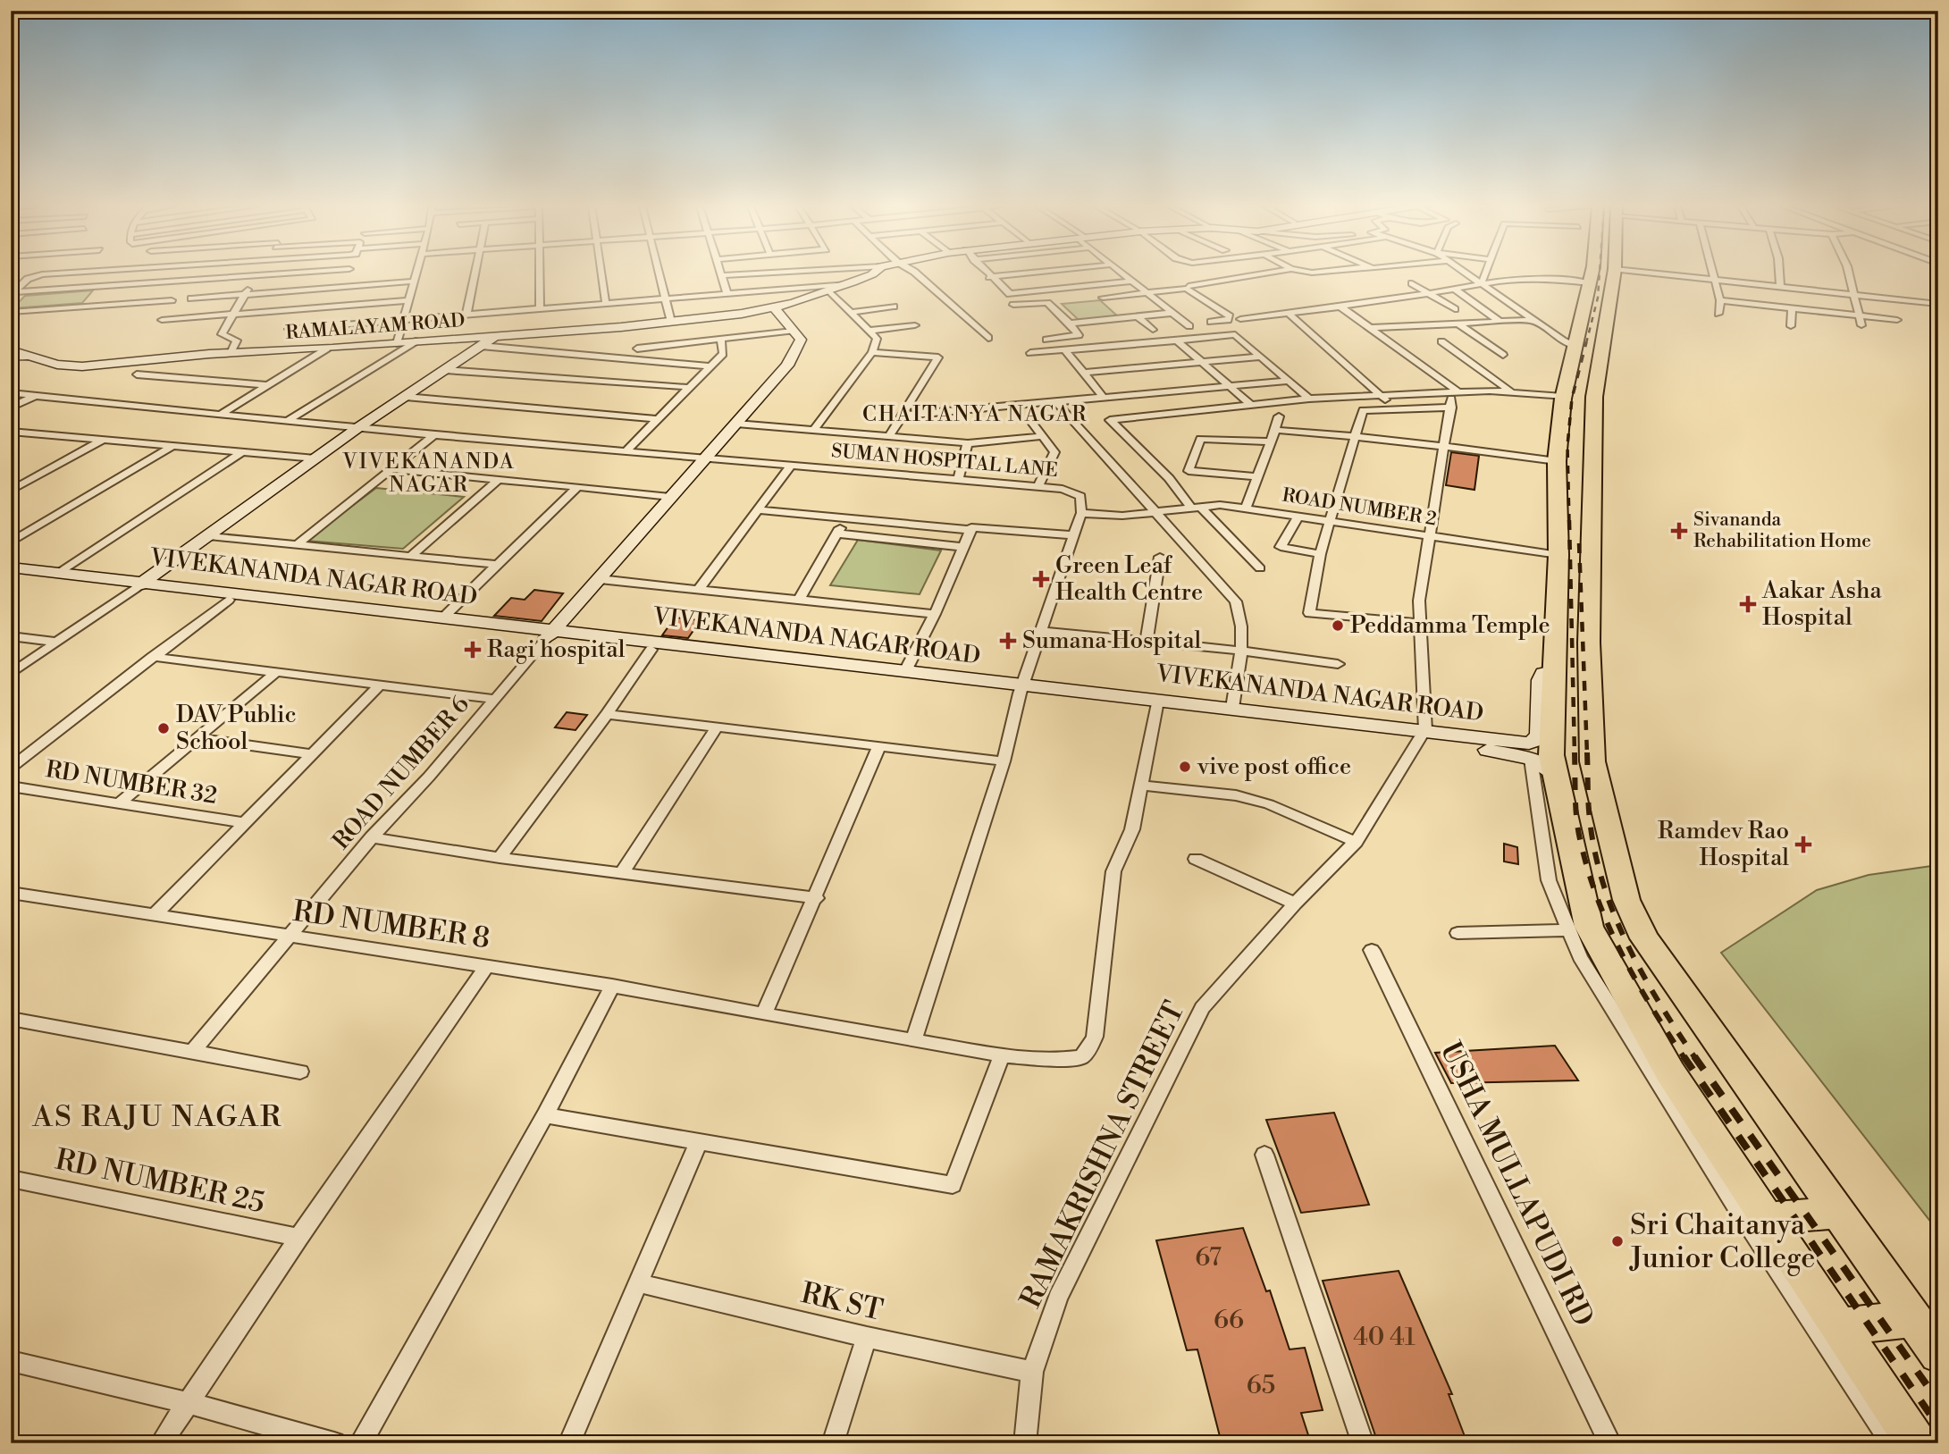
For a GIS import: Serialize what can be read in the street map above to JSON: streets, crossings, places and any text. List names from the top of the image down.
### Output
{
  "streets": {
    "street": [
      "RAMALAYAM ROAD",
      "SUMAN HOSPITAL LANE",
      "ROAD NUMBER 2",
      "VIVEKANANDA NAGAR ROAD",
      "ROAD NUMBER 6",
      "RD NUMBER 32",
      "RD NUMBER 8",
      "RAMAKRISHNA STREET",
      "RD NUMBER 25",
      "USHA MULLAPUDI RD",
      "RK ST"
    ]
  },
  "crossings": [
    ["SUMAN HOSPITAL LANE", "ROAD NUMBER 2"],
    ["VIVEKANANDA NAGAR ROAD", "ROAD NUMBER 6"],
    ["VIVEKANANDA NAGAR ROAD", "RD NUMBER 8"],
    ["VIVEKANANDA NAGAR ROAD", "RAMAKRISHNA STREET"],
    ["ROAD NUMBER 6", "RD NUMBER 8"],
    ["RAMAKRISHNA STREET", "RK ST"]
  ],
  "districts": ["CHAITANYA NAGAR", "VIVEKANANDA NAGAR", "AS RAJU NAGAR"],
  "places": {
    "health": [
      "Sivananda Rehabilitation Home",
      "Green Leaf Health Centre",
      "Aakar Asha Hospital",
      "Sumana Hospital",
      "Ragi hospital",
      "Ramdev Rao Hospital"
    ],
    "other": [
      "Peddamma Temple",
      "DAV Public School",
      "vive post office",
      "Sri Chaitanya Junior College"
    ]
  },
  "house_numbers": [
    "67",
    "66",
    "40 41",
    "65"
  ]
}
